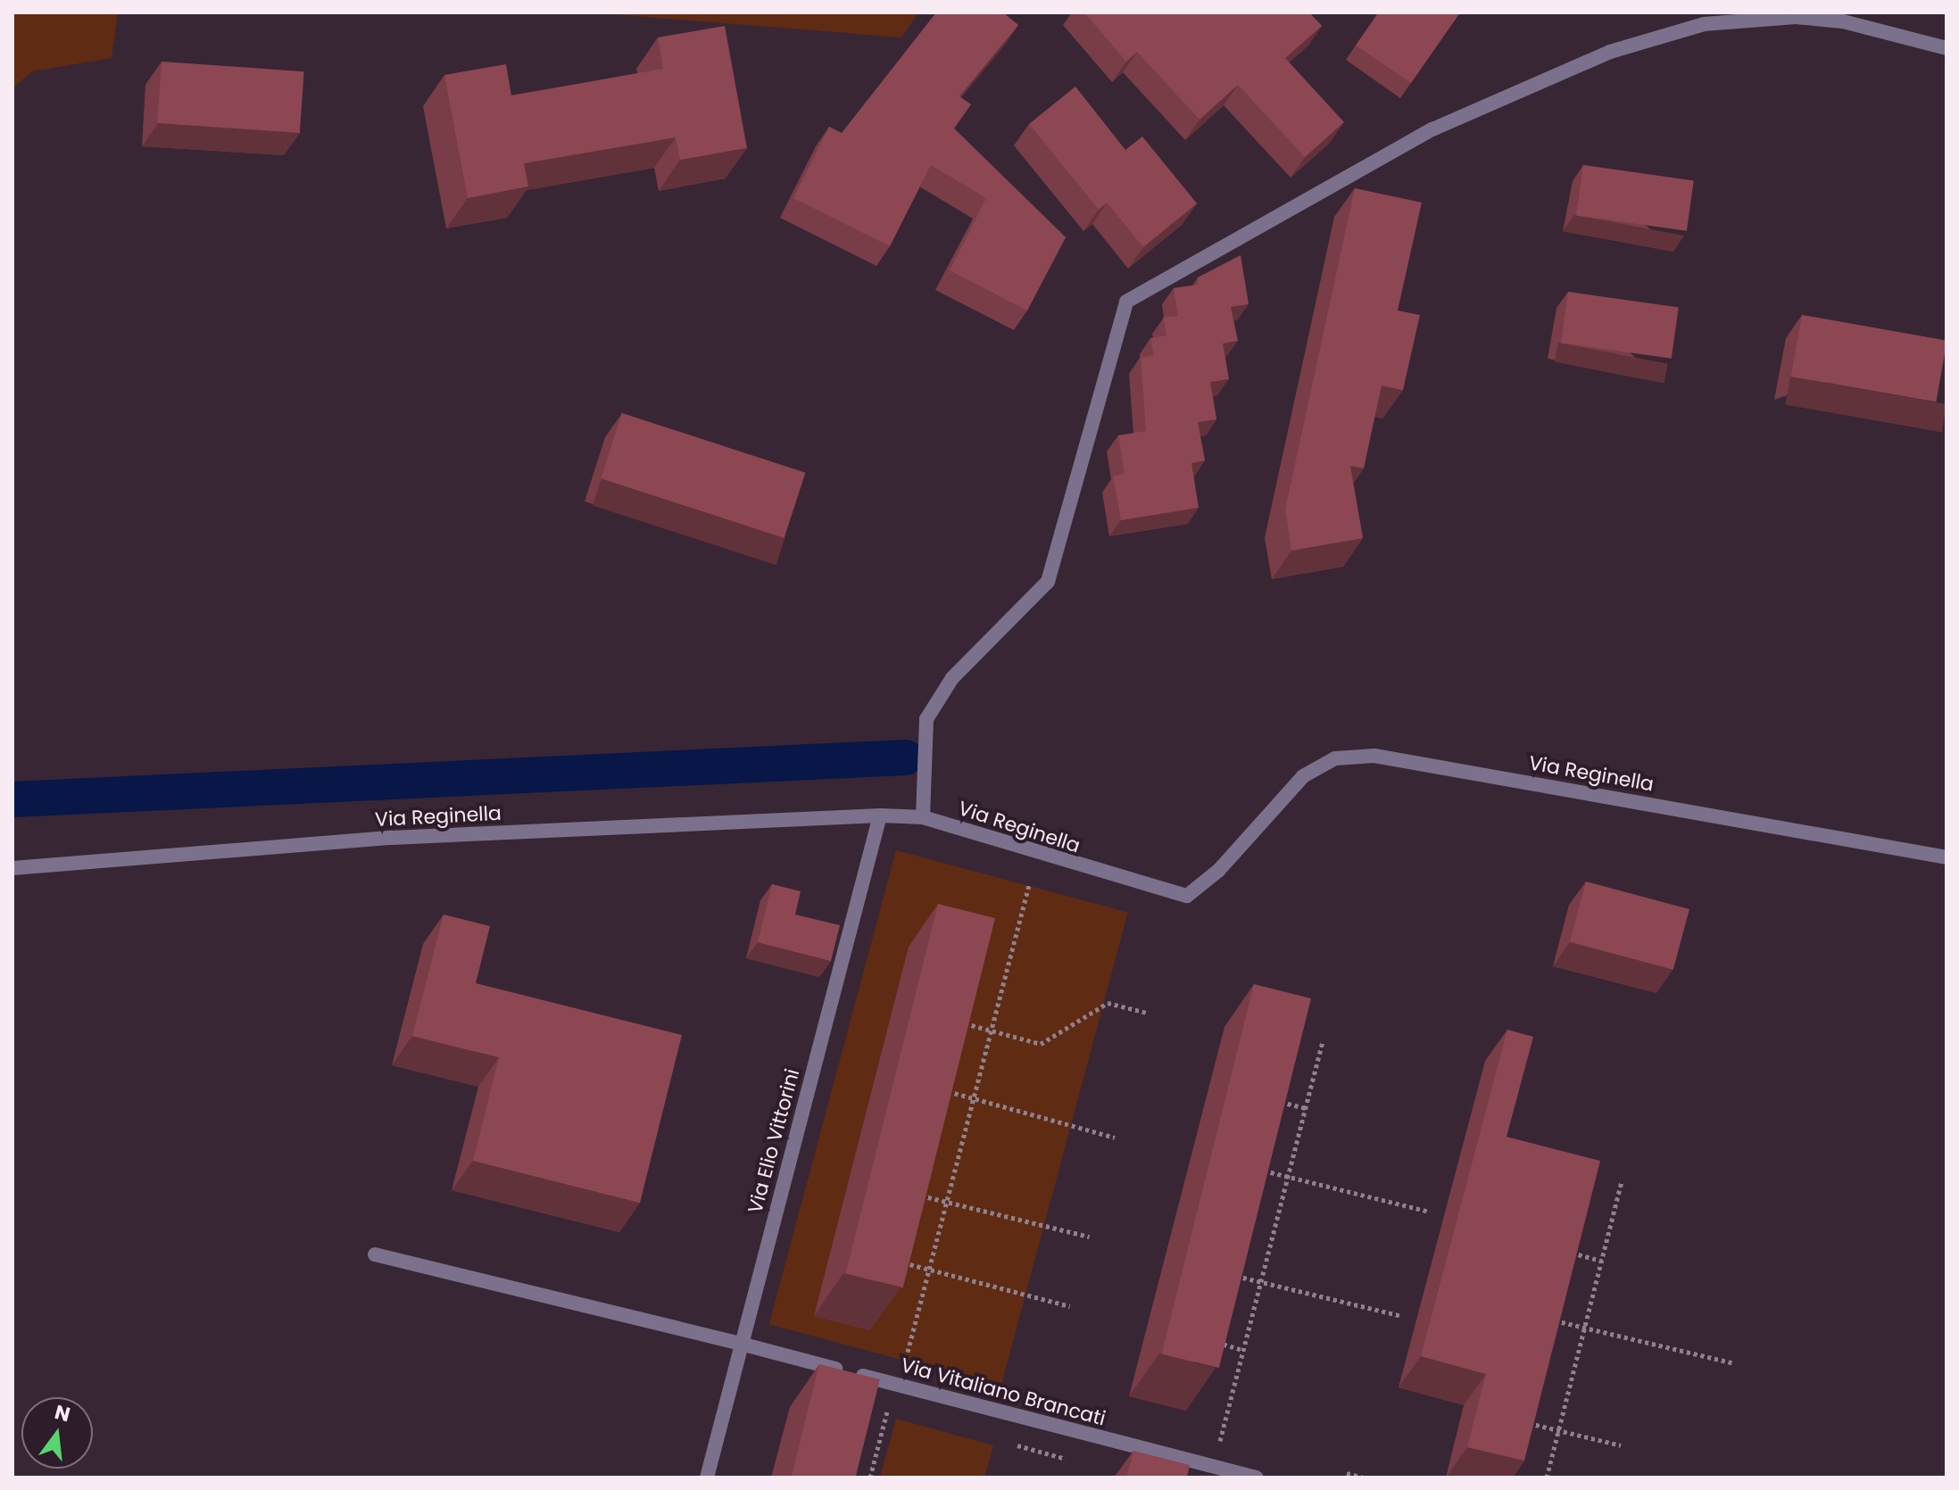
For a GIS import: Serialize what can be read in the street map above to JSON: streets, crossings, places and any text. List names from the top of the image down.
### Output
{
  "streets": {
    "street": ["Via Reginella", "Via Elio Vittorini", "Via Vitaliano Brancati"]
  },
  "crossings": [
    ["Via Reginella", "Via Elio Vittorini"],
    ["Via Elio Vittorini", "Via Vitaliano Brancati"]
  ],
  "north": "top"
}
